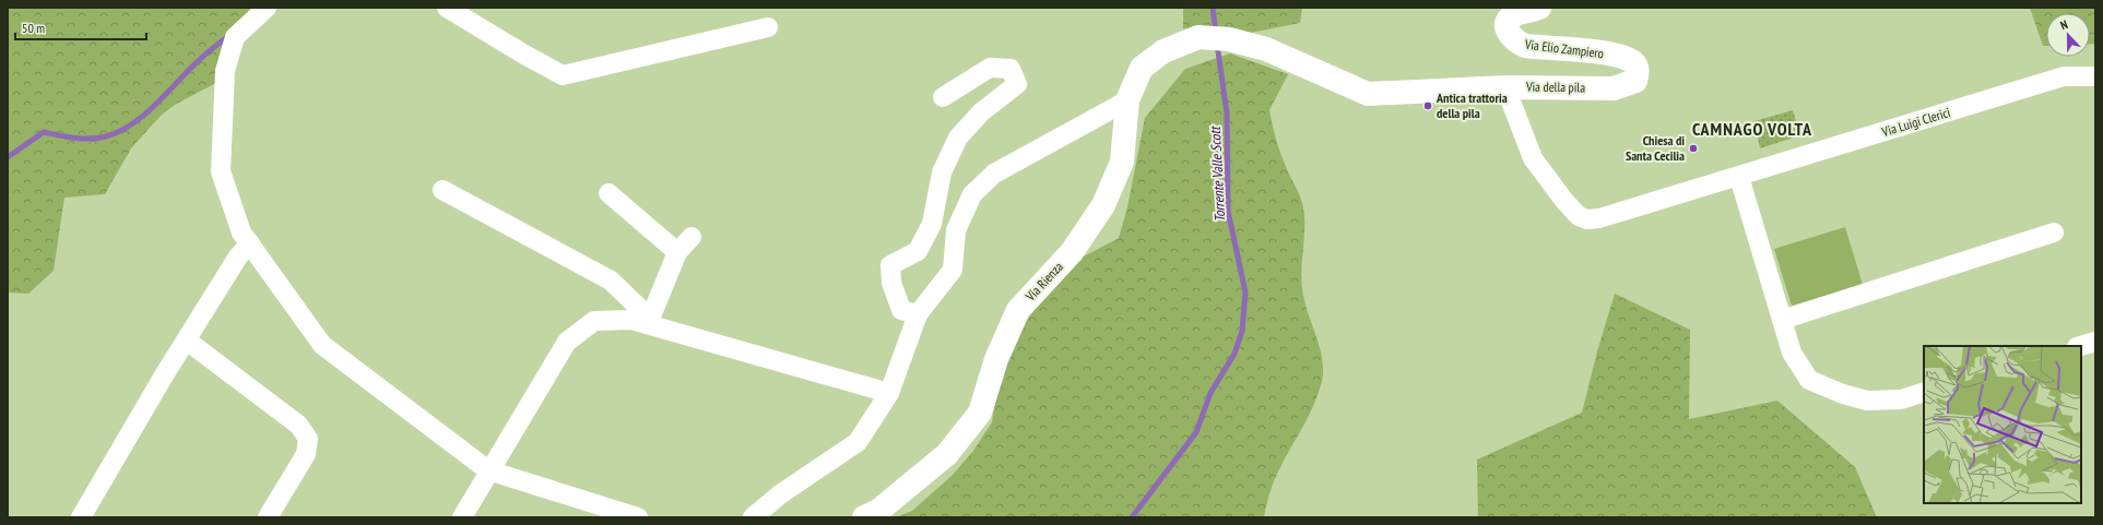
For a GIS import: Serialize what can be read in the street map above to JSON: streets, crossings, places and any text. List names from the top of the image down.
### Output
{
  "streets": {
    "street": [
      "Via Elio Zampiero",
      "Via della pila",
      "Via Luigi Clerici",
      "Via Rienza"
    ]
  },
  "crossings": [
    ["Via Elio Zampiero", "Via della pila"],
    ["Via della pila", "Via Luigi Clerici"],
    ["Via della pila", "Via Rienza"]
  ],
  "districts": ["CAMNAGO VOLTA"],
  "water": ["Torrente Valle Scott"],
  "places": ["Antica trattoria della pila", "Chiesa di Santa Cecilia"],
  "scale_bar": "50 m",
  "north": "top"
}
